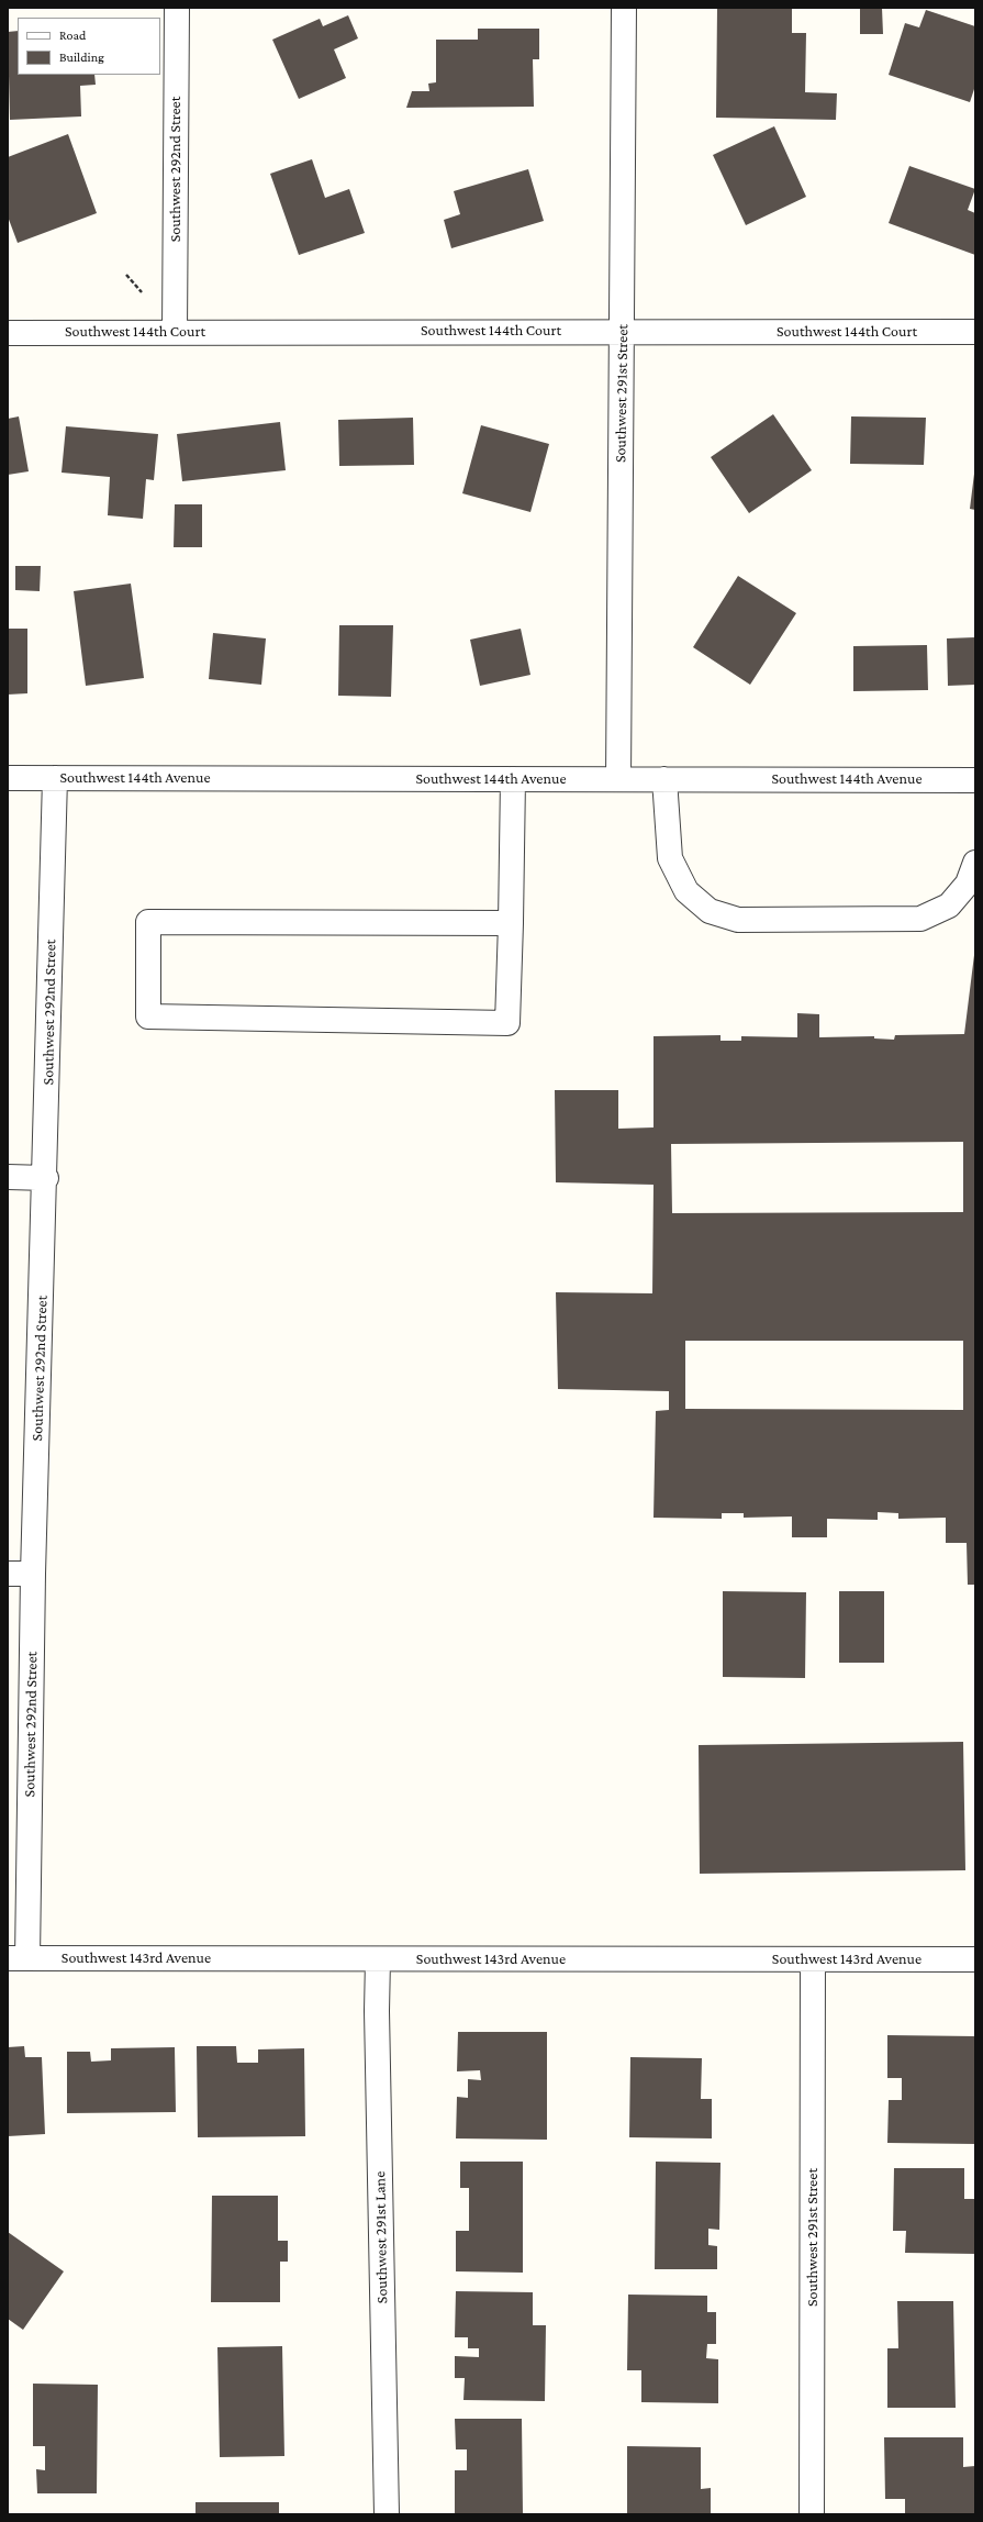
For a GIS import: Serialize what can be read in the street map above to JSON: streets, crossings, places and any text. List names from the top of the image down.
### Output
{
  "streets": {
    "street": [
      "Southwest 292nd Street",
      "Southwest 144th Court",
      "Southwest 291st Street",
      "Southwest 144th Avenue",
      "Southwest 143rd Avenue",
      "Southwest 291st Lane"
    ]
  },
  "crossings": [
    ["Southwest 292nd Street", "Southwest 144th Court"],
    ["Southwest 292nd Street", "Southwest 144th Avenue"],
    ["Southwest 292nd Street", "Southwest 143rd Avenue"],
    ["Southwest 144th Court", "Southwest 291st Street"],
    ["Southwest 291st Street", "Southwest 144th Avenue"],
    ["Southwest 291st Street", "Southwest 143rd Avenue"],
    ["Southwest 143rd Avenue", "Southwest 291st Lane"]
  ],
  "legend": ["Road", "Building"]
}
